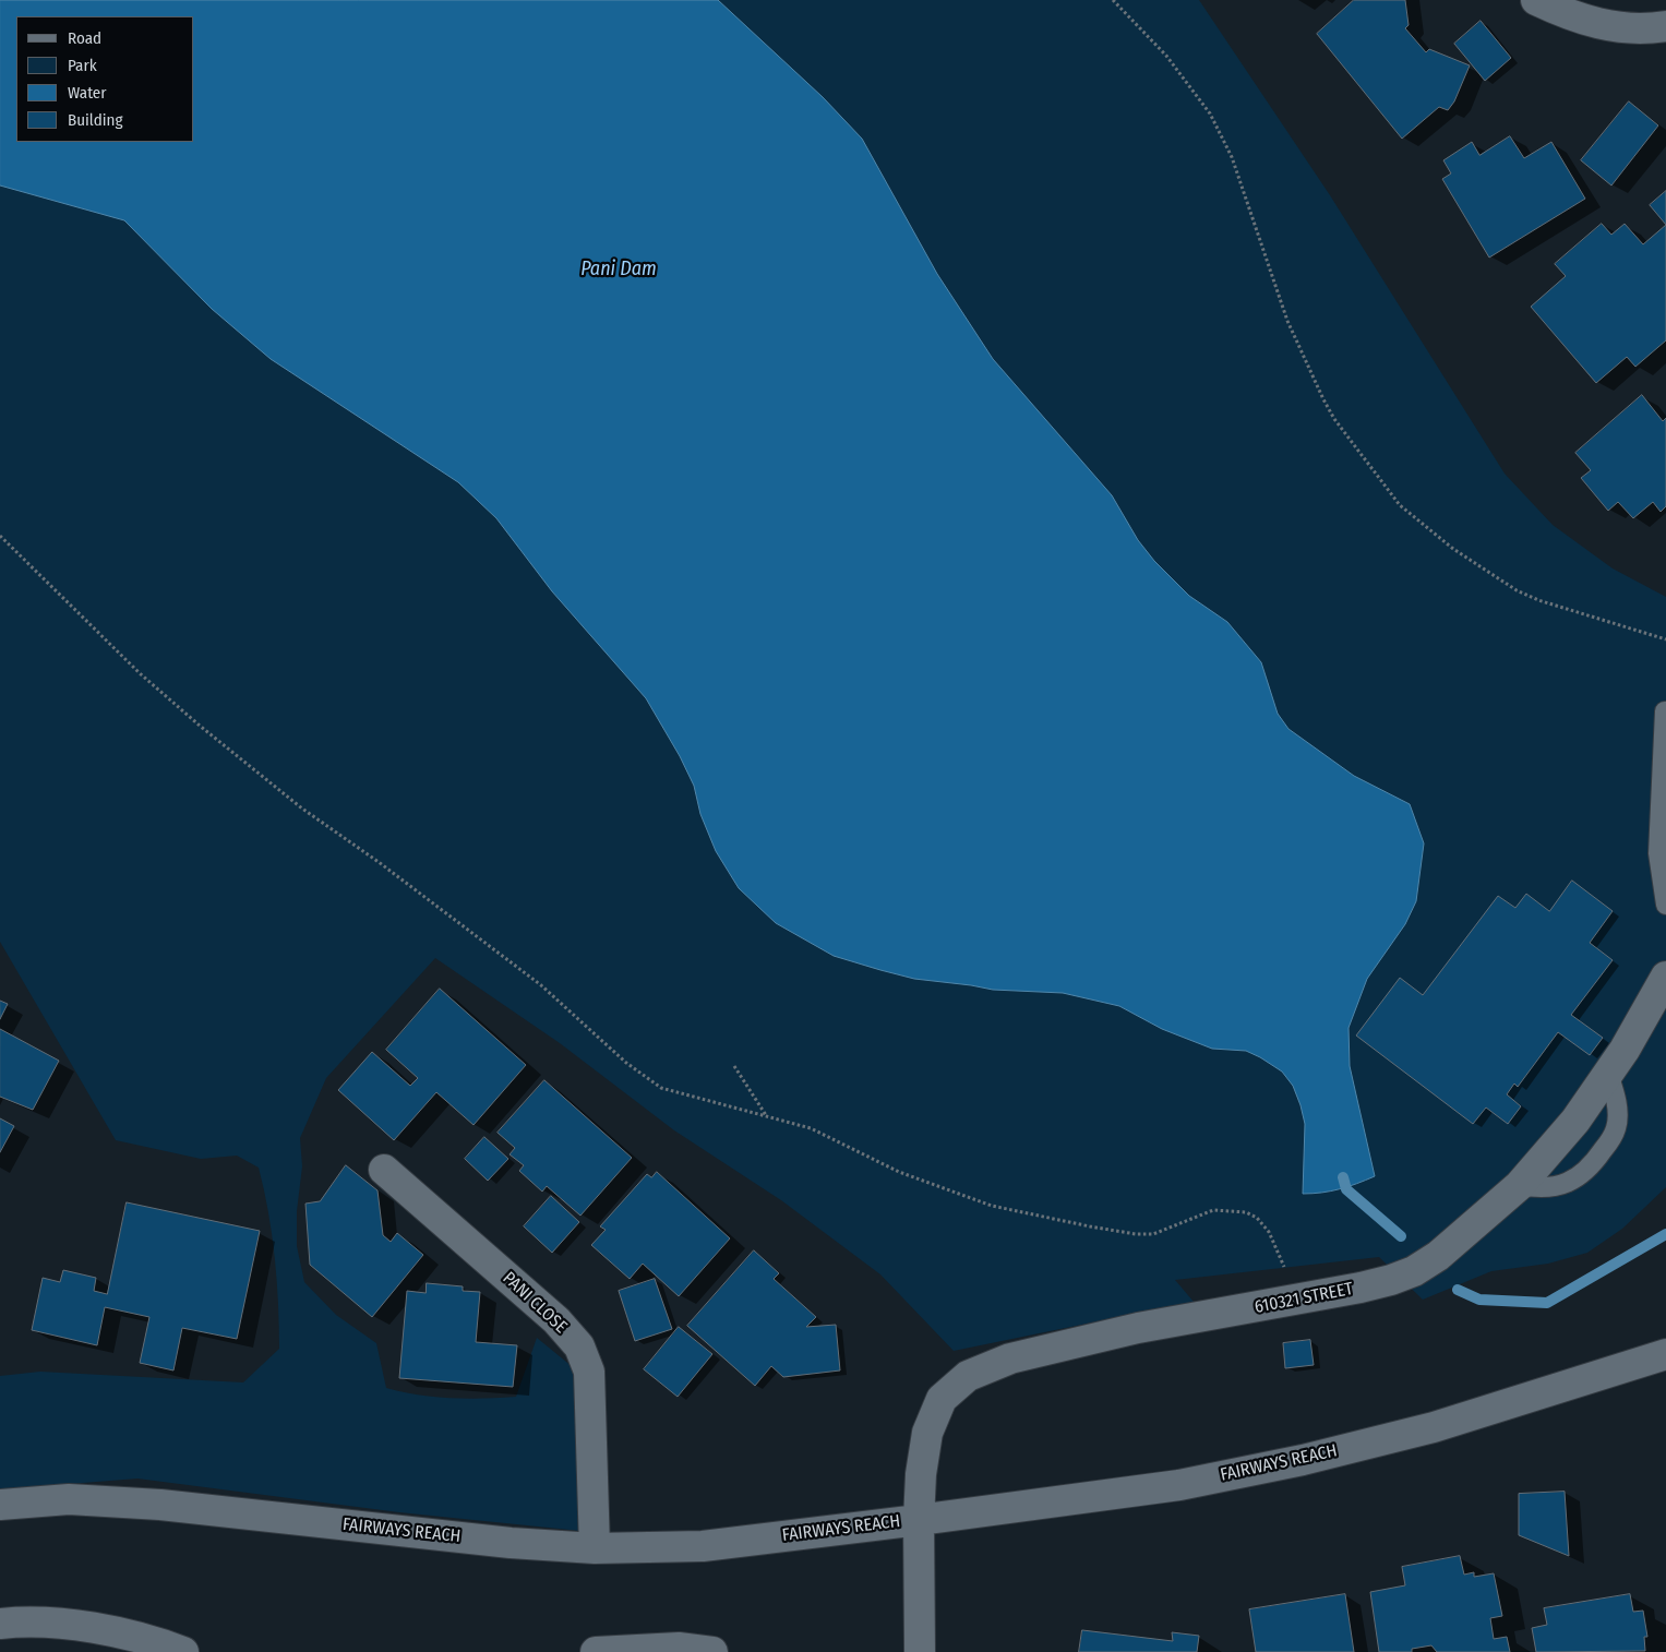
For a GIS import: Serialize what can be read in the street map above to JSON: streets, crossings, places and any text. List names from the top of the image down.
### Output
{
  "streets": {
    "street": ["610321 STREET", "PANI CLOSE", "FAIRWAYS REACH"]
  },
  "crossings": [
    ["610321 STREET", "FAIRWAYS REACH"],
    ["PANI CLOSE", "FAIRWAYS REACH"]
  ],
  "water": ["Pani Dam"],
  "legend": [
    "Road",
    "Park",
    "Water",
    "Building"
  ]
}
